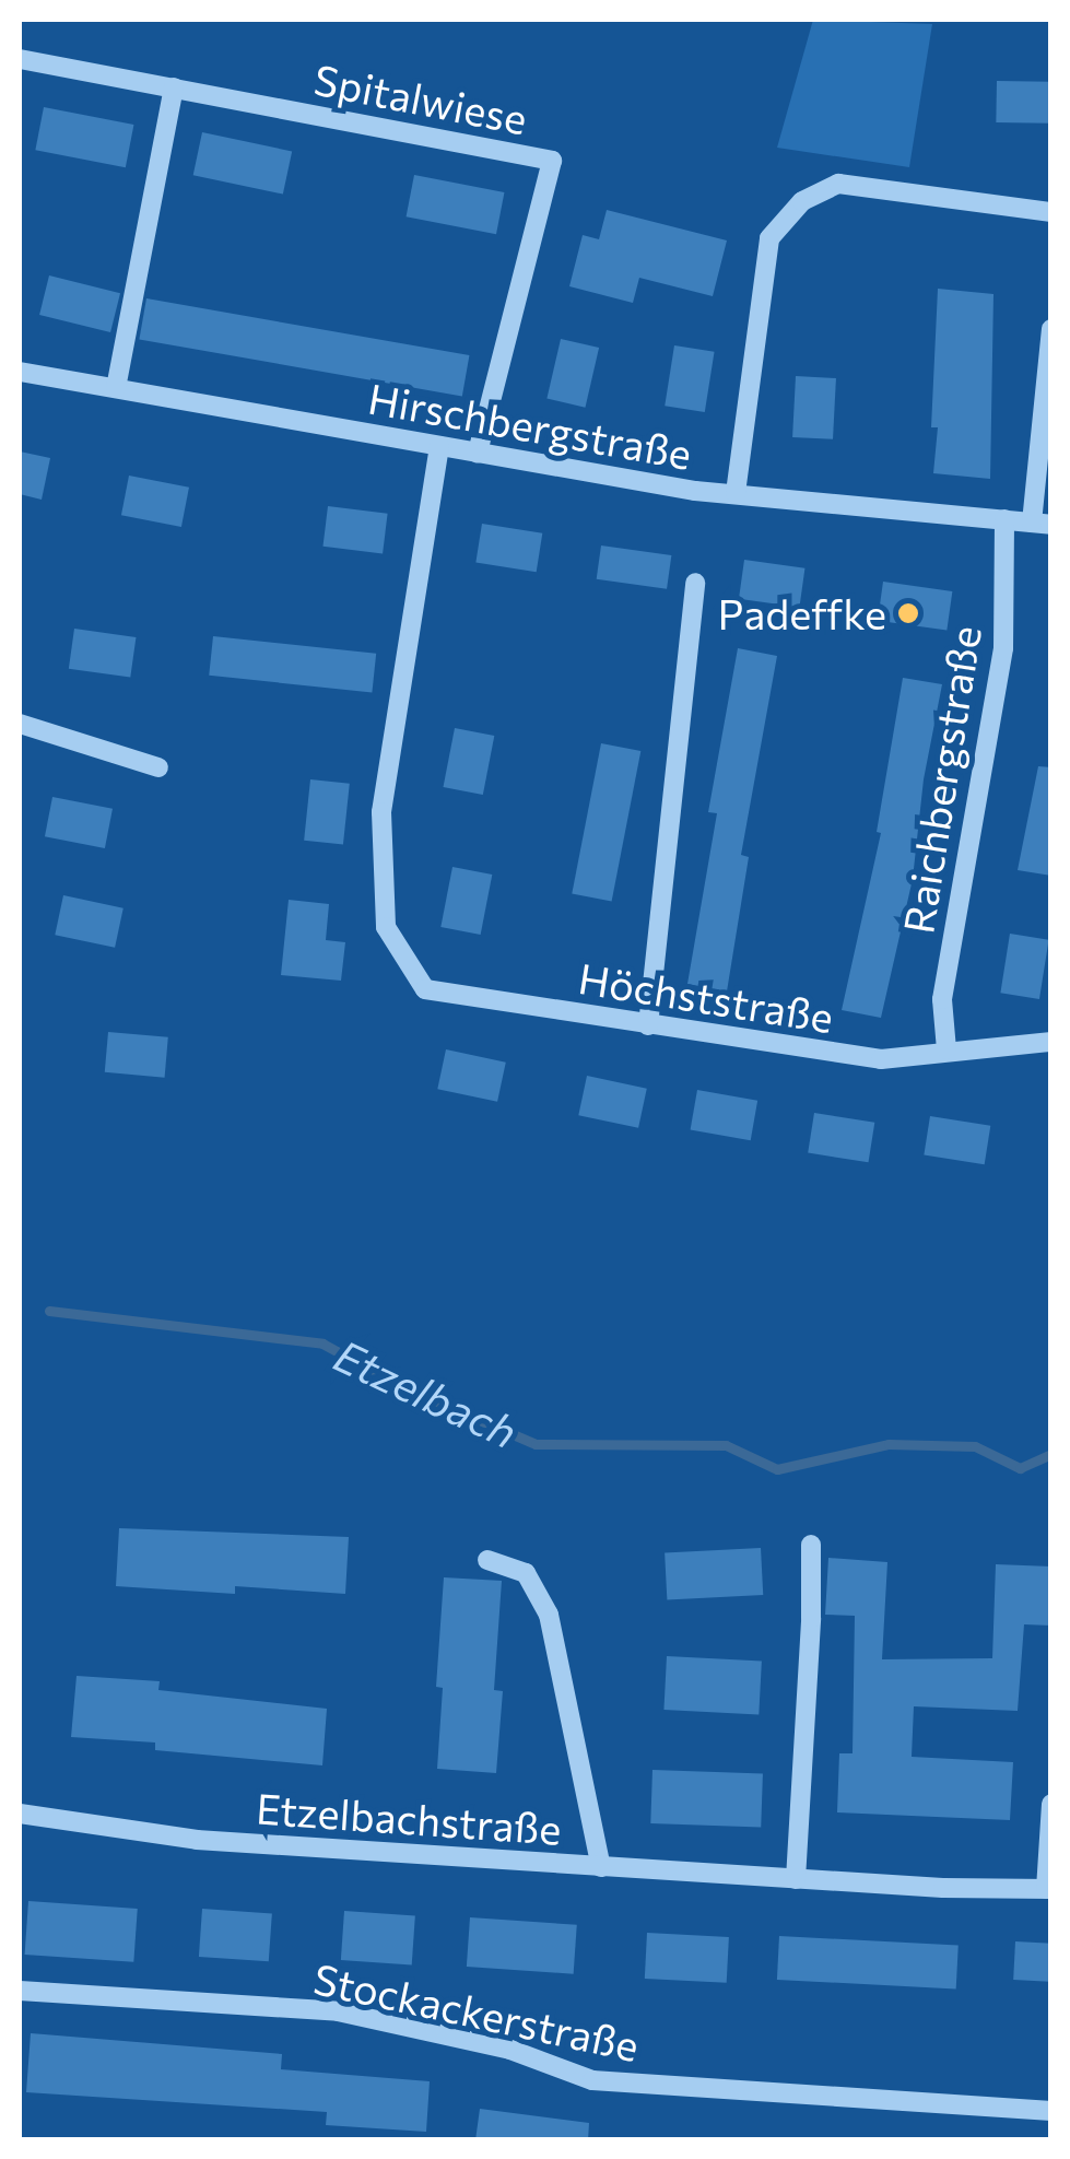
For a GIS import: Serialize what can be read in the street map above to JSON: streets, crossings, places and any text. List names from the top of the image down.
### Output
{
  "streets": {
    "street": [
      "Spitalwiese",
      "Hirschbergstraße",
      "Raichbergstraße",
      "Höchststraße",
      "Etzelbachstraße",
      "Stockackerstraße"
    ]
  },
  "crossings": [
    ["Spitalwiese", "Hirschbergstraße"],
    ["Hirschbergstraße", "Raichbergstraße"],
    ["Hirschbergstraße", "Höchststraße"],
    ["Raichbergstraße", "Höchststraße"]
  ],
  "water": ["Etzelbach"],
  "places": ["Padeffke"]
}
